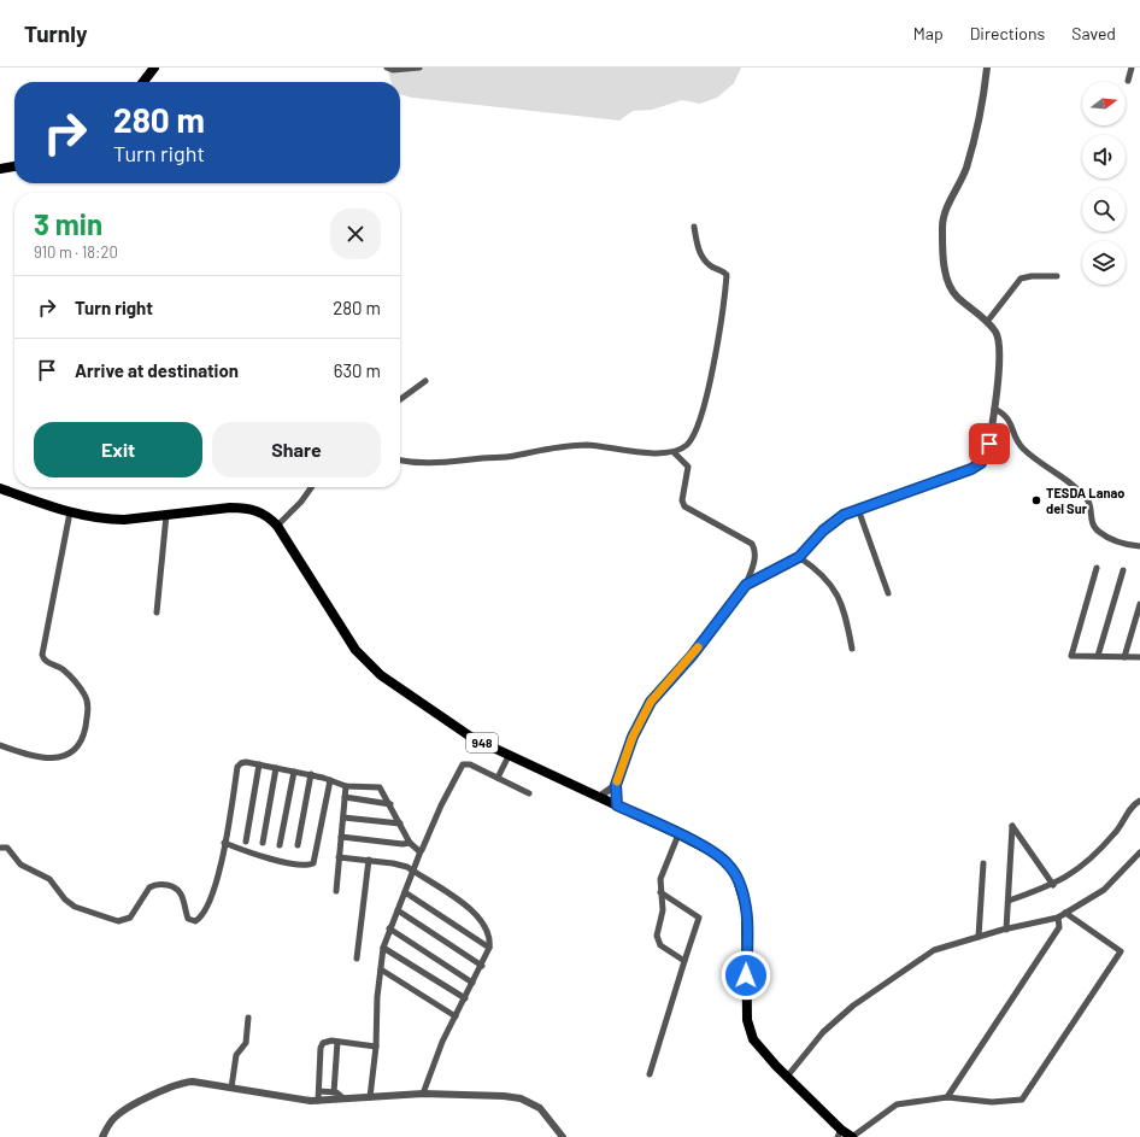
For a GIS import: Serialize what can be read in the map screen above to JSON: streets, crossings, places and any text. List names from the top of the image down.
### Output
{
  "streets": {
    "main road": ["948"]
  },
  "places": ["TESDA Lanao del Sur"],
  "north": "right",
  "page": {
    "header": "Turnly",
    "nav": ["Map", "Directions", "Saved"],
    "turn": ["280 m", "Turn right"],
    "heading": ["3 min", "910 m · 18:20"],
    "list": [
      {
        "name": "Turn right",
        "value": "280 m"
      },
      {
        "name": "Arrive at destination",
        "value": "630 m"
      }
    ],
    "buttons": ["Exit", "Share"]
  }
}
